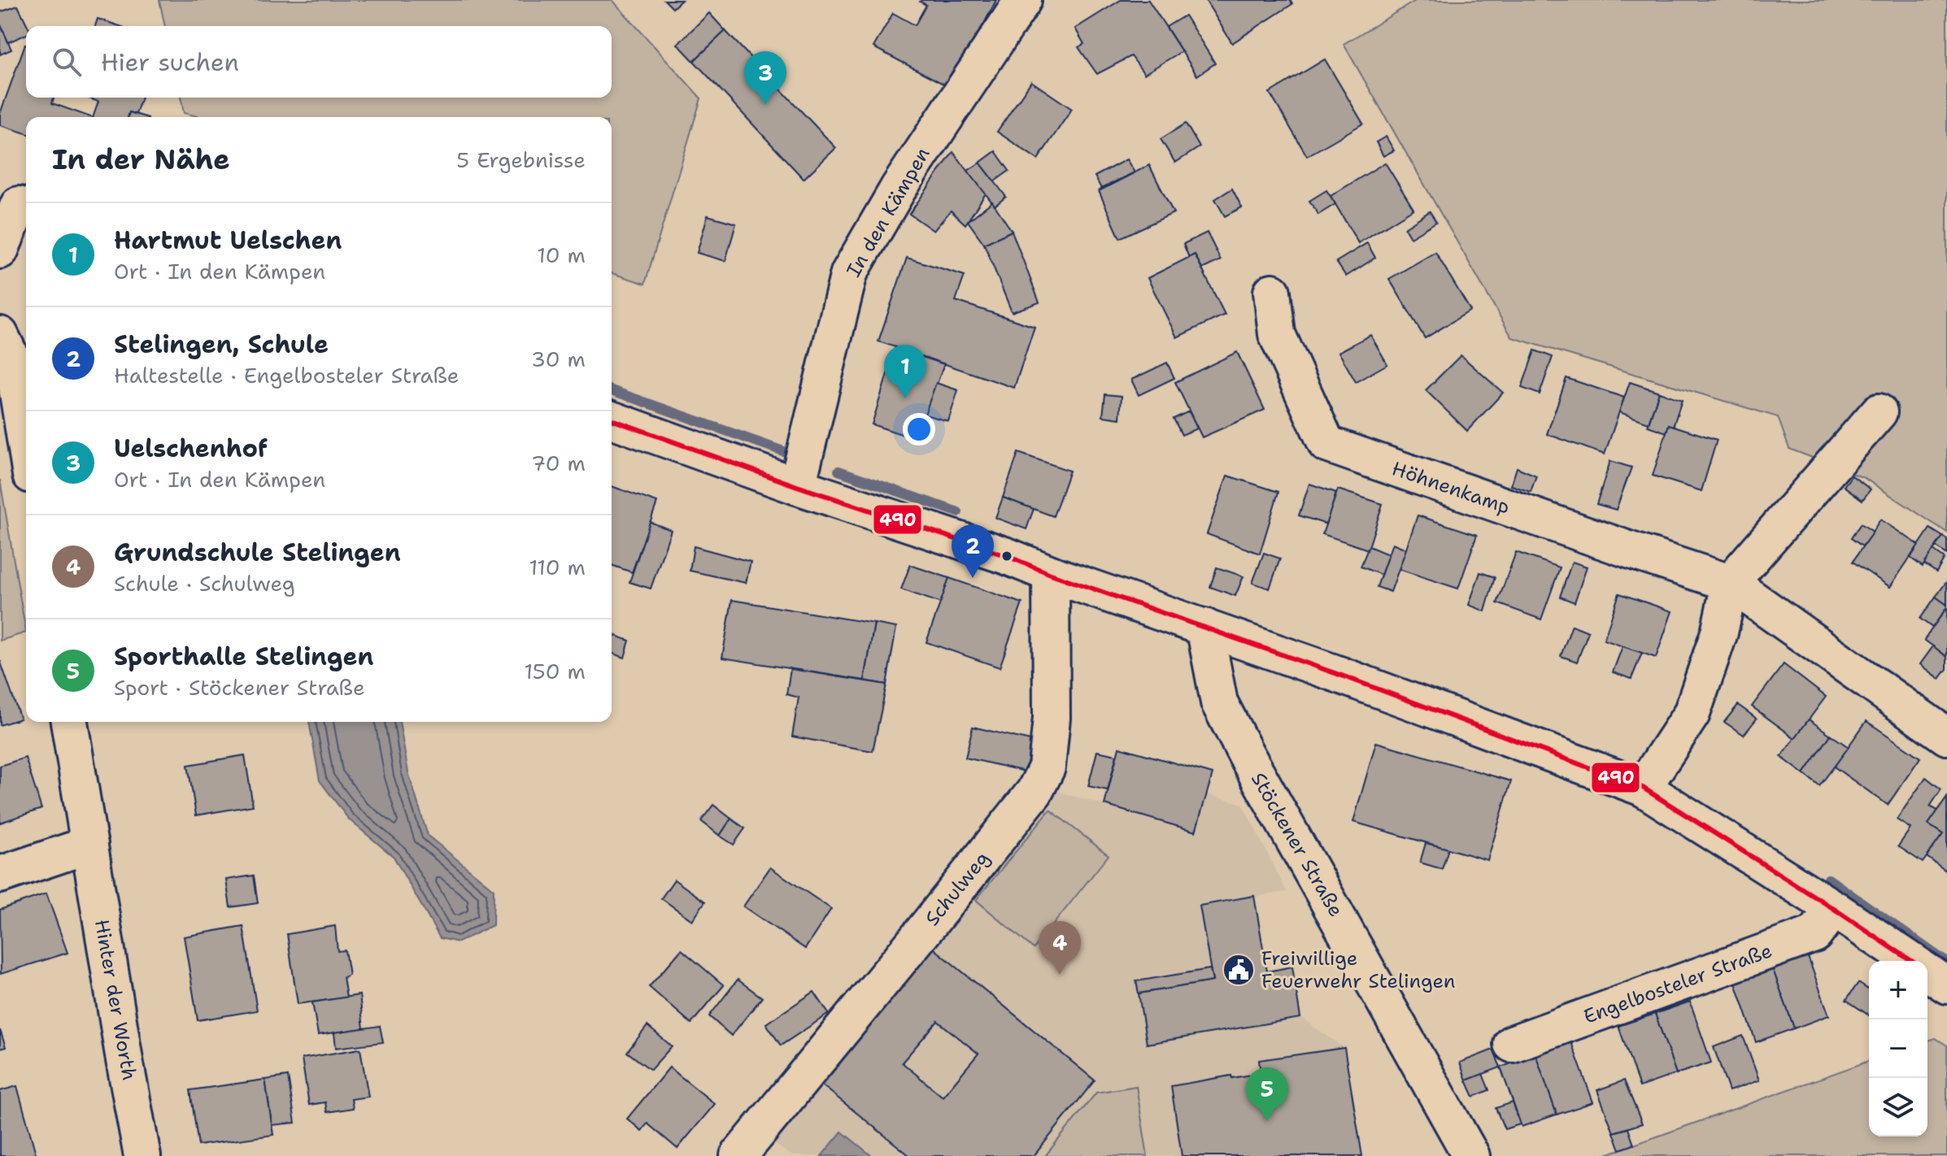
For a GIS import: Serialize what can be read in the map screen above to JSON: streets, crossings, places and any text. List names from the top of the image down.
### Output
{
  "streets": {
    "street": [
      "In den Kämpen",
      "Höhnenkamp",
      "Stöckener Straße",
      "Schulweg",
      "Engelbosteler Straße",
      "Hinter der Worth"
    ]
  },
  "places": {
    "public building": ["Freiwillige Feuerwehr Stelingen"]
  },
  "lines": ["transit line 490"],
  "page": {
    "search": "Hier suchen",
    "pins": [
      "3",
      "1",
      "2",
      "4",
      "5"
    ],
    "heading": ["In der Nähe", "5 Ergebnisse"],
    "list": [
      {
        "mark": "1",
        "name": "Hartmut Uelschen",
        "note": "Ort · In den Kämpen",
        "value": "10 m"
      },
      {
        "mark": "2",
        "name": "Stelingen, Schule",
        "note": "Haltestelle · Engelbosteler Straße",
        "value": "30 m"
      },
      {
        "mark": "3",
        "name": "Uelschenhof",
        "note": "Ort · In den Kämpen",
        "value": "70 m"
      },
      {
        "mark": "4",
        "name": "Grundschule Stelingen",
        "note": "Schule · Schulweg",
        "value": "110 m"
      },
      {
        "mark": "5",
        "name": "Sporthalle Stelingen",
        "note": "Sport · Stöckener Straße",
        "value": "150 m"
      }
    ],
    "map_buttons": ["+", "−"]
  }
}
